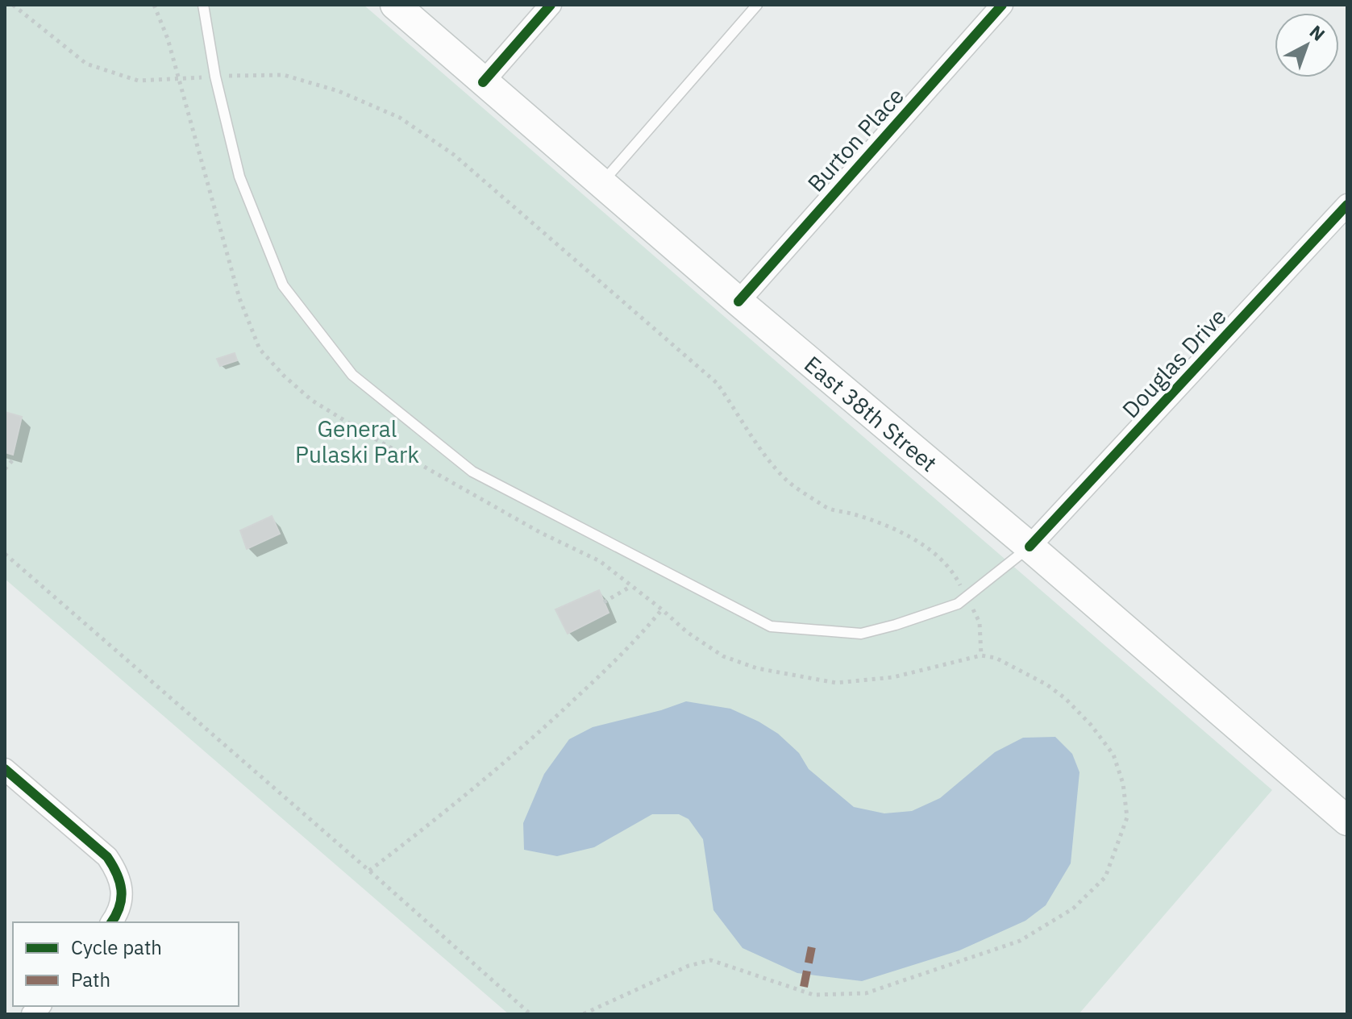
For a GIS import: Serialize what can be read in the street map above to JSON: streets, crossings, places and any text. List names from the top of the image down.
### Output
{
  "streets": {
    "main road": ["East 38th Street"],
    "street": ["Burton Place", "Douglas Drive"]
  },
  "crossings": [
    ["Burton Place", "East 38th Street"],
    ["Douglas Drive", "East 38th Street"]
  ],
  "parks": ["General Pulaski Park"],
  "legend": ["Cycle path", "Path"],
  "north": "top right"
}
